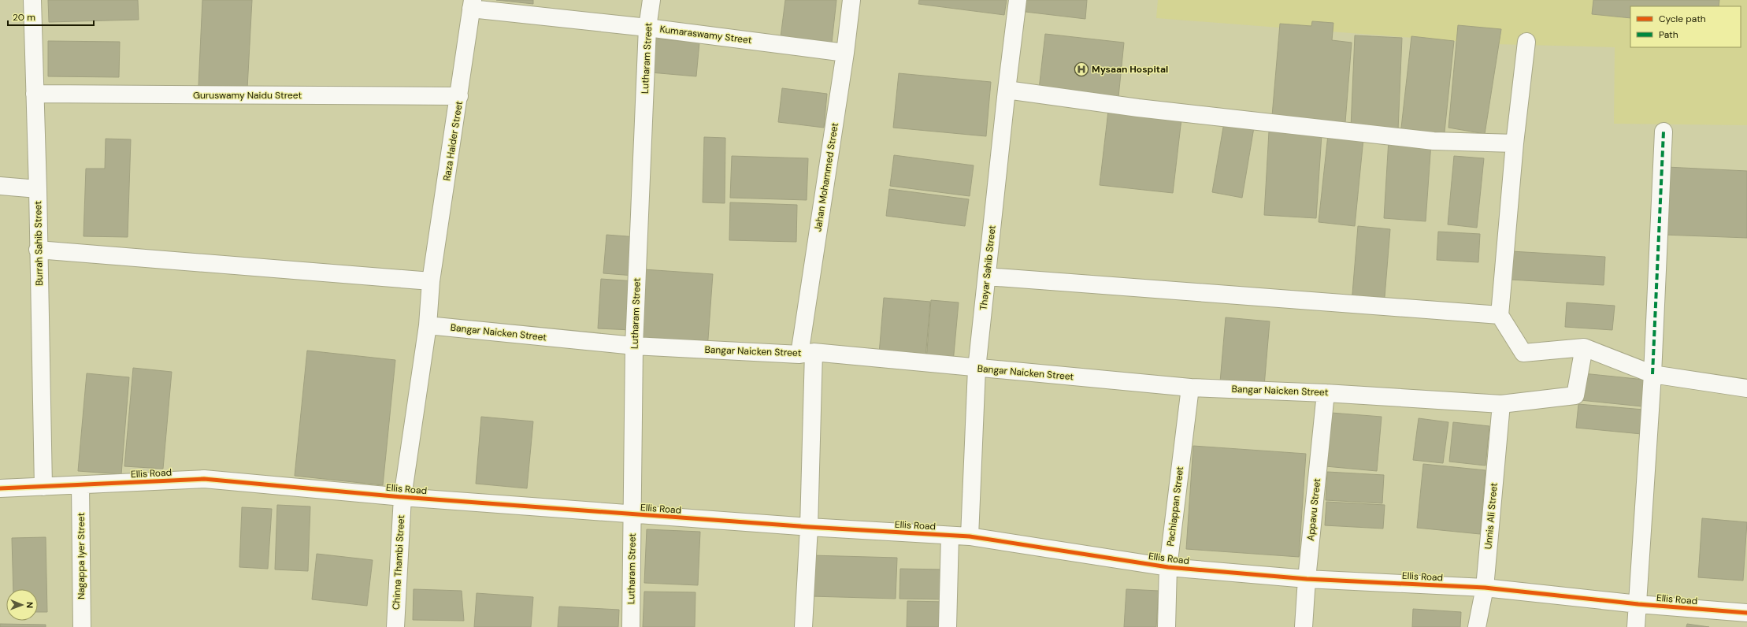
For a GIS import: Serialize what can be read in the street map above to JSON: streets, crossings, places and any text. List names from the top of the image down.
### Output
{
  "streets": {
    "street": [
      "Kumaraswamy Street",
      "Lutharam Street",
      "Guruswamy Naidu Street",
      "Raza Haider Street",
      "Jahan Mohammed Street",
      "Burrah Sahib Street",
      "Thayar Sahib Street",
      "Bangar Naicken Street",
      "Ellis Road",
      "Pachiappan Street",
      "Appavu Street",
      "Unnis Ali Street",
      "Nagappa Iyer Street",
      "Chinna Thambi Street"
    ]
  },
  "crossings": [
    ["Kumaraswamy Street", "Lutharam Street"],
    ["Kumaraswamy Street", "Raza Haider Street"],
    ["Kumaraswamy Street", "Jahan Mohammed Street"],
    ["Lutharam Street", "Bangar Naicken Street"],
    ["Lutharam Street", "Ellis Road"],
    ["Guruswamy Naidu Street", "Raza Haider Street"],
    ["Guruswamy Naidu Street", "Burrah Sahib Street"],
    ["Raza Haider Street", "Bangar Naicken Street"],
    ["Raza Haider Street", "Chinna Thambi Street"],
    ["Jahan Mohammed Street", "Bangar Naicken Street"],
    ["Jahan Mohammed Street", "Ellis Road"],
    ["Burrah Sahib Street", "Ellis Road"],
    ["Thayar Sahib Street", "Bangar Naicken Street"],
    ["Thayar Sahib Street", "Ellis Road"],
    ["Bangar Naicken Street", "Pachiappan Street"],
    ["Bangar Naicken Street", "Appavu Street"],
    ["Bangar Naicken Street", "Unnis Ali Street"],
    ["Bangar Naicken Street", "Chinna Thambi Street"],
    ["Ellis Road", "Pachiappan Street"],
    ["Ellis Road", "Appavu Street"],
    ["Ellis Road", "Unnis Ali Street"],
    ["Ellis Road", "Nagappa Iyer Street"],
    ["Ellis Road", "Chinna Thambi Street"]
  ],
  "places": {
    "hospital": ["Mysaan Hospital"]
  },
  "legend": ["Cycle path", "Path"],
  "scale_bar": "20 m",
  "north": "right"
}
